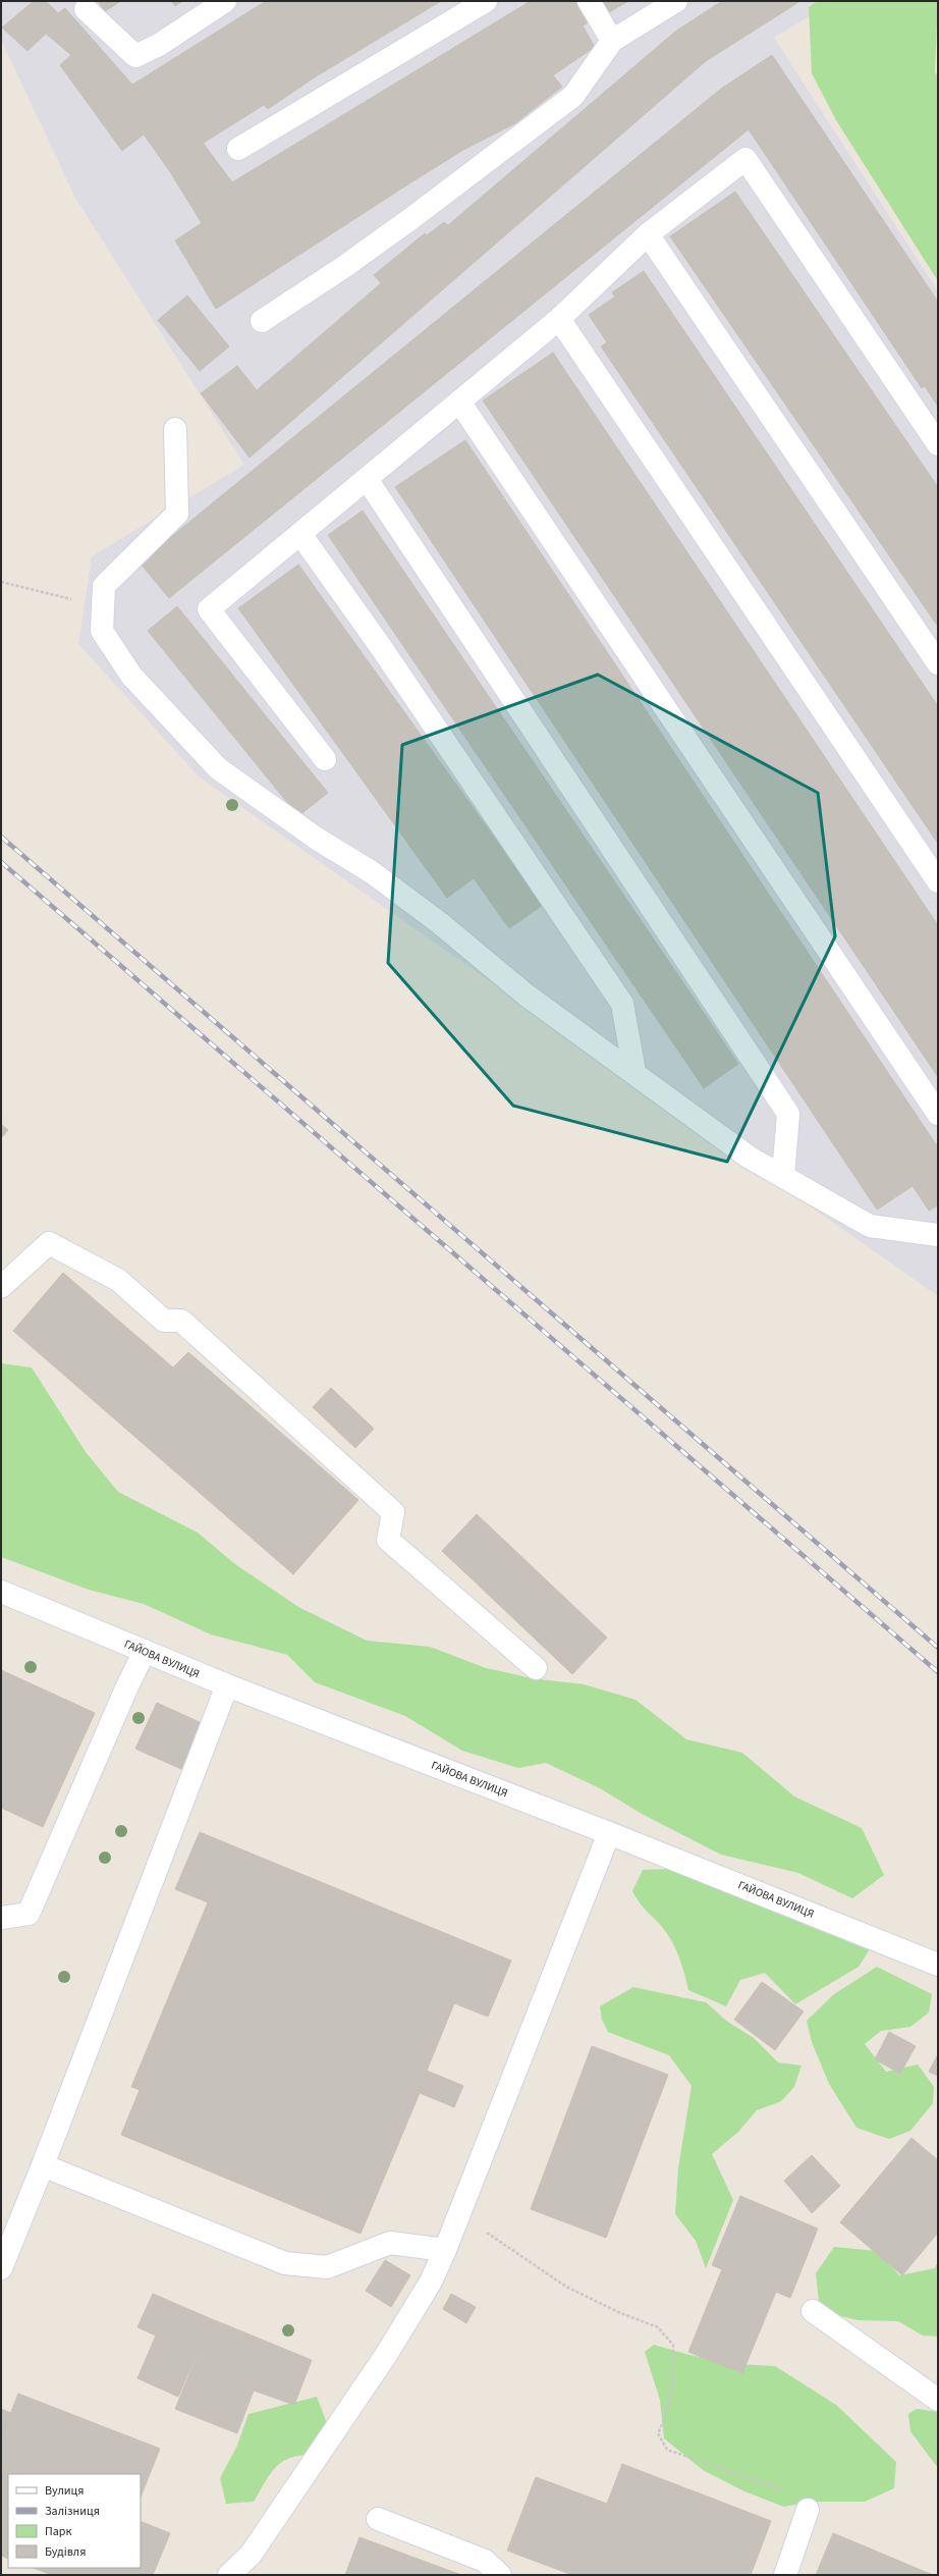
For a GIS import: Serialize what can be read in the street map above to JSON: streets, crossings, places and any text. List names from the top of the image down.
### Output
{
  "streets": {
    "street": ["ГАЙОВА ВУЛИЦЯ"]
  },
  "legend": [
    "Вулиця",
    "Залізниця",
    "Парк",
    "Будівля"
  ]
}
